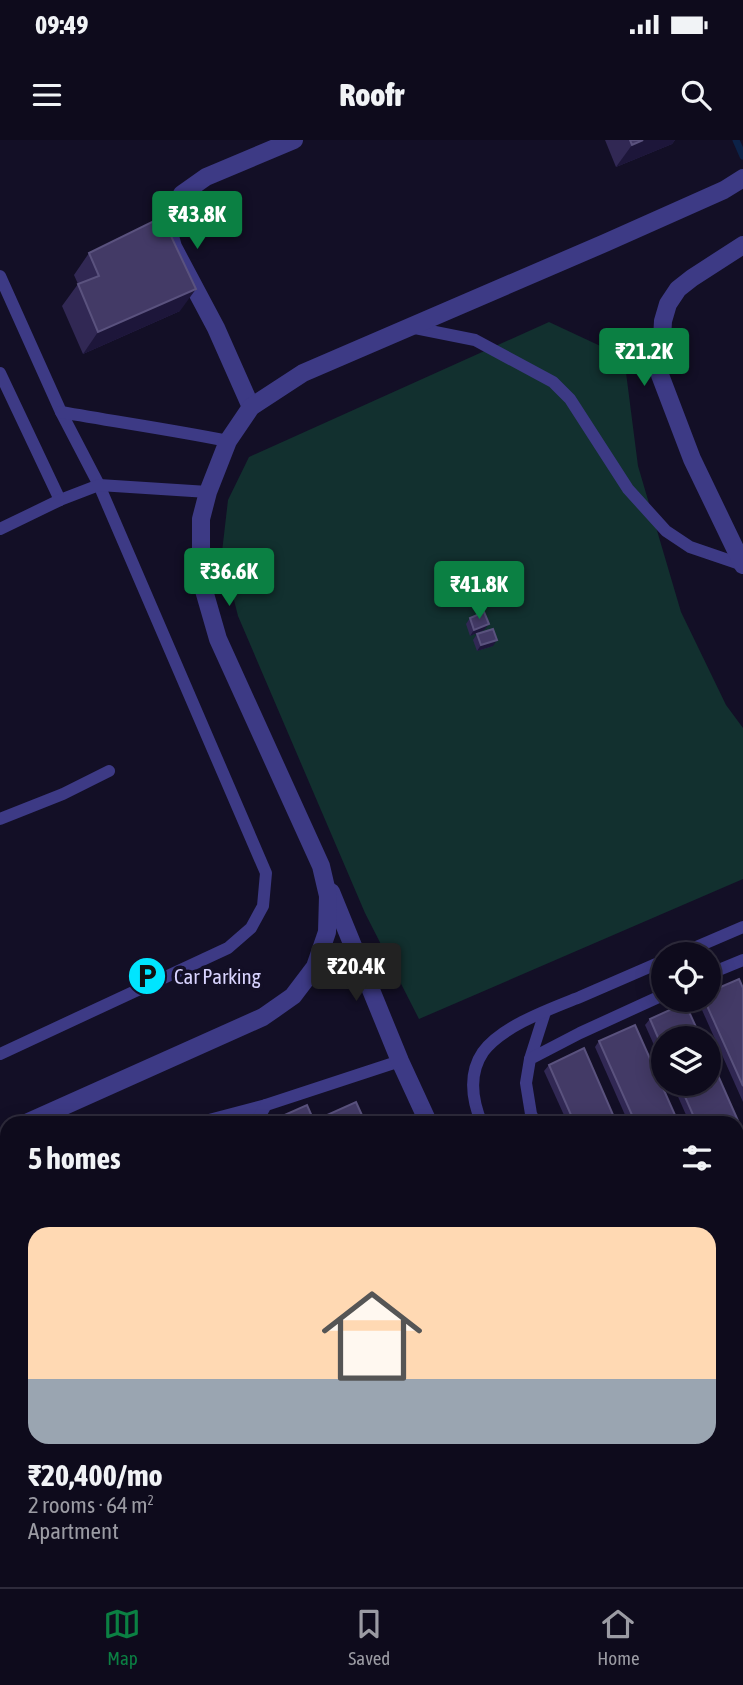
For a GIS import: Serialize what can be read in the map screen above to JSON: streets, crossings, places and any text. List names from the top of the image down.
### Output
{
  "places": {
    "parking": ["Car Parking"]
  },
  "page": {
    "status": "09:49",
    "header": "Roofr",
    "price": [
      "₹43.8K",
      "₹21.2K",
      "₹36.6K",
      "₹41.8K",
      "₹20.4K"
    ],
    "heading": "5 homes",
    "list": [
      {
        "name": "₹20,400/mo",
        "note": "2 rooms · 64 m² · Apartment"
      }
    ],
    "tabs": ["Map", "Saved", "Home"]
  }
}
